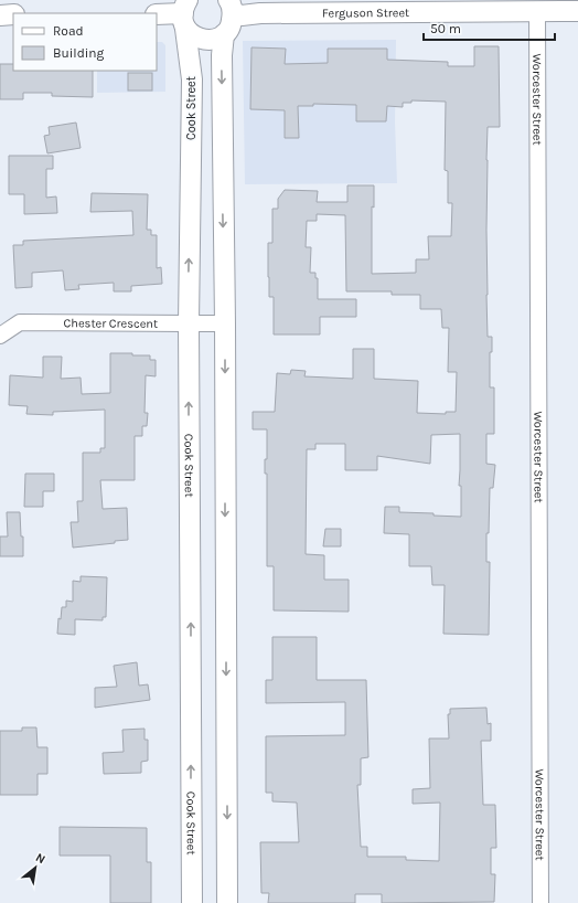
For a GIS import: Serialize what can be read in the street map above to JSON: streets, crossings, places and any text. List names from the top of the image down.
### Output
{
  "streets": {
    "street": [
      "Ferguson Street",
      "Worcester Street",
      "Cook Street",
      "Chester Crescent"
    ]
  },
  "crossings": [
    ["Ferguson Street", "Worcester Street"],
    ["Cook Street", "Chester Crescent"]
  ],
  "legend": ["Road", "Building"],
  "scale_bar": "50 m",
  "north": "top right"
}
